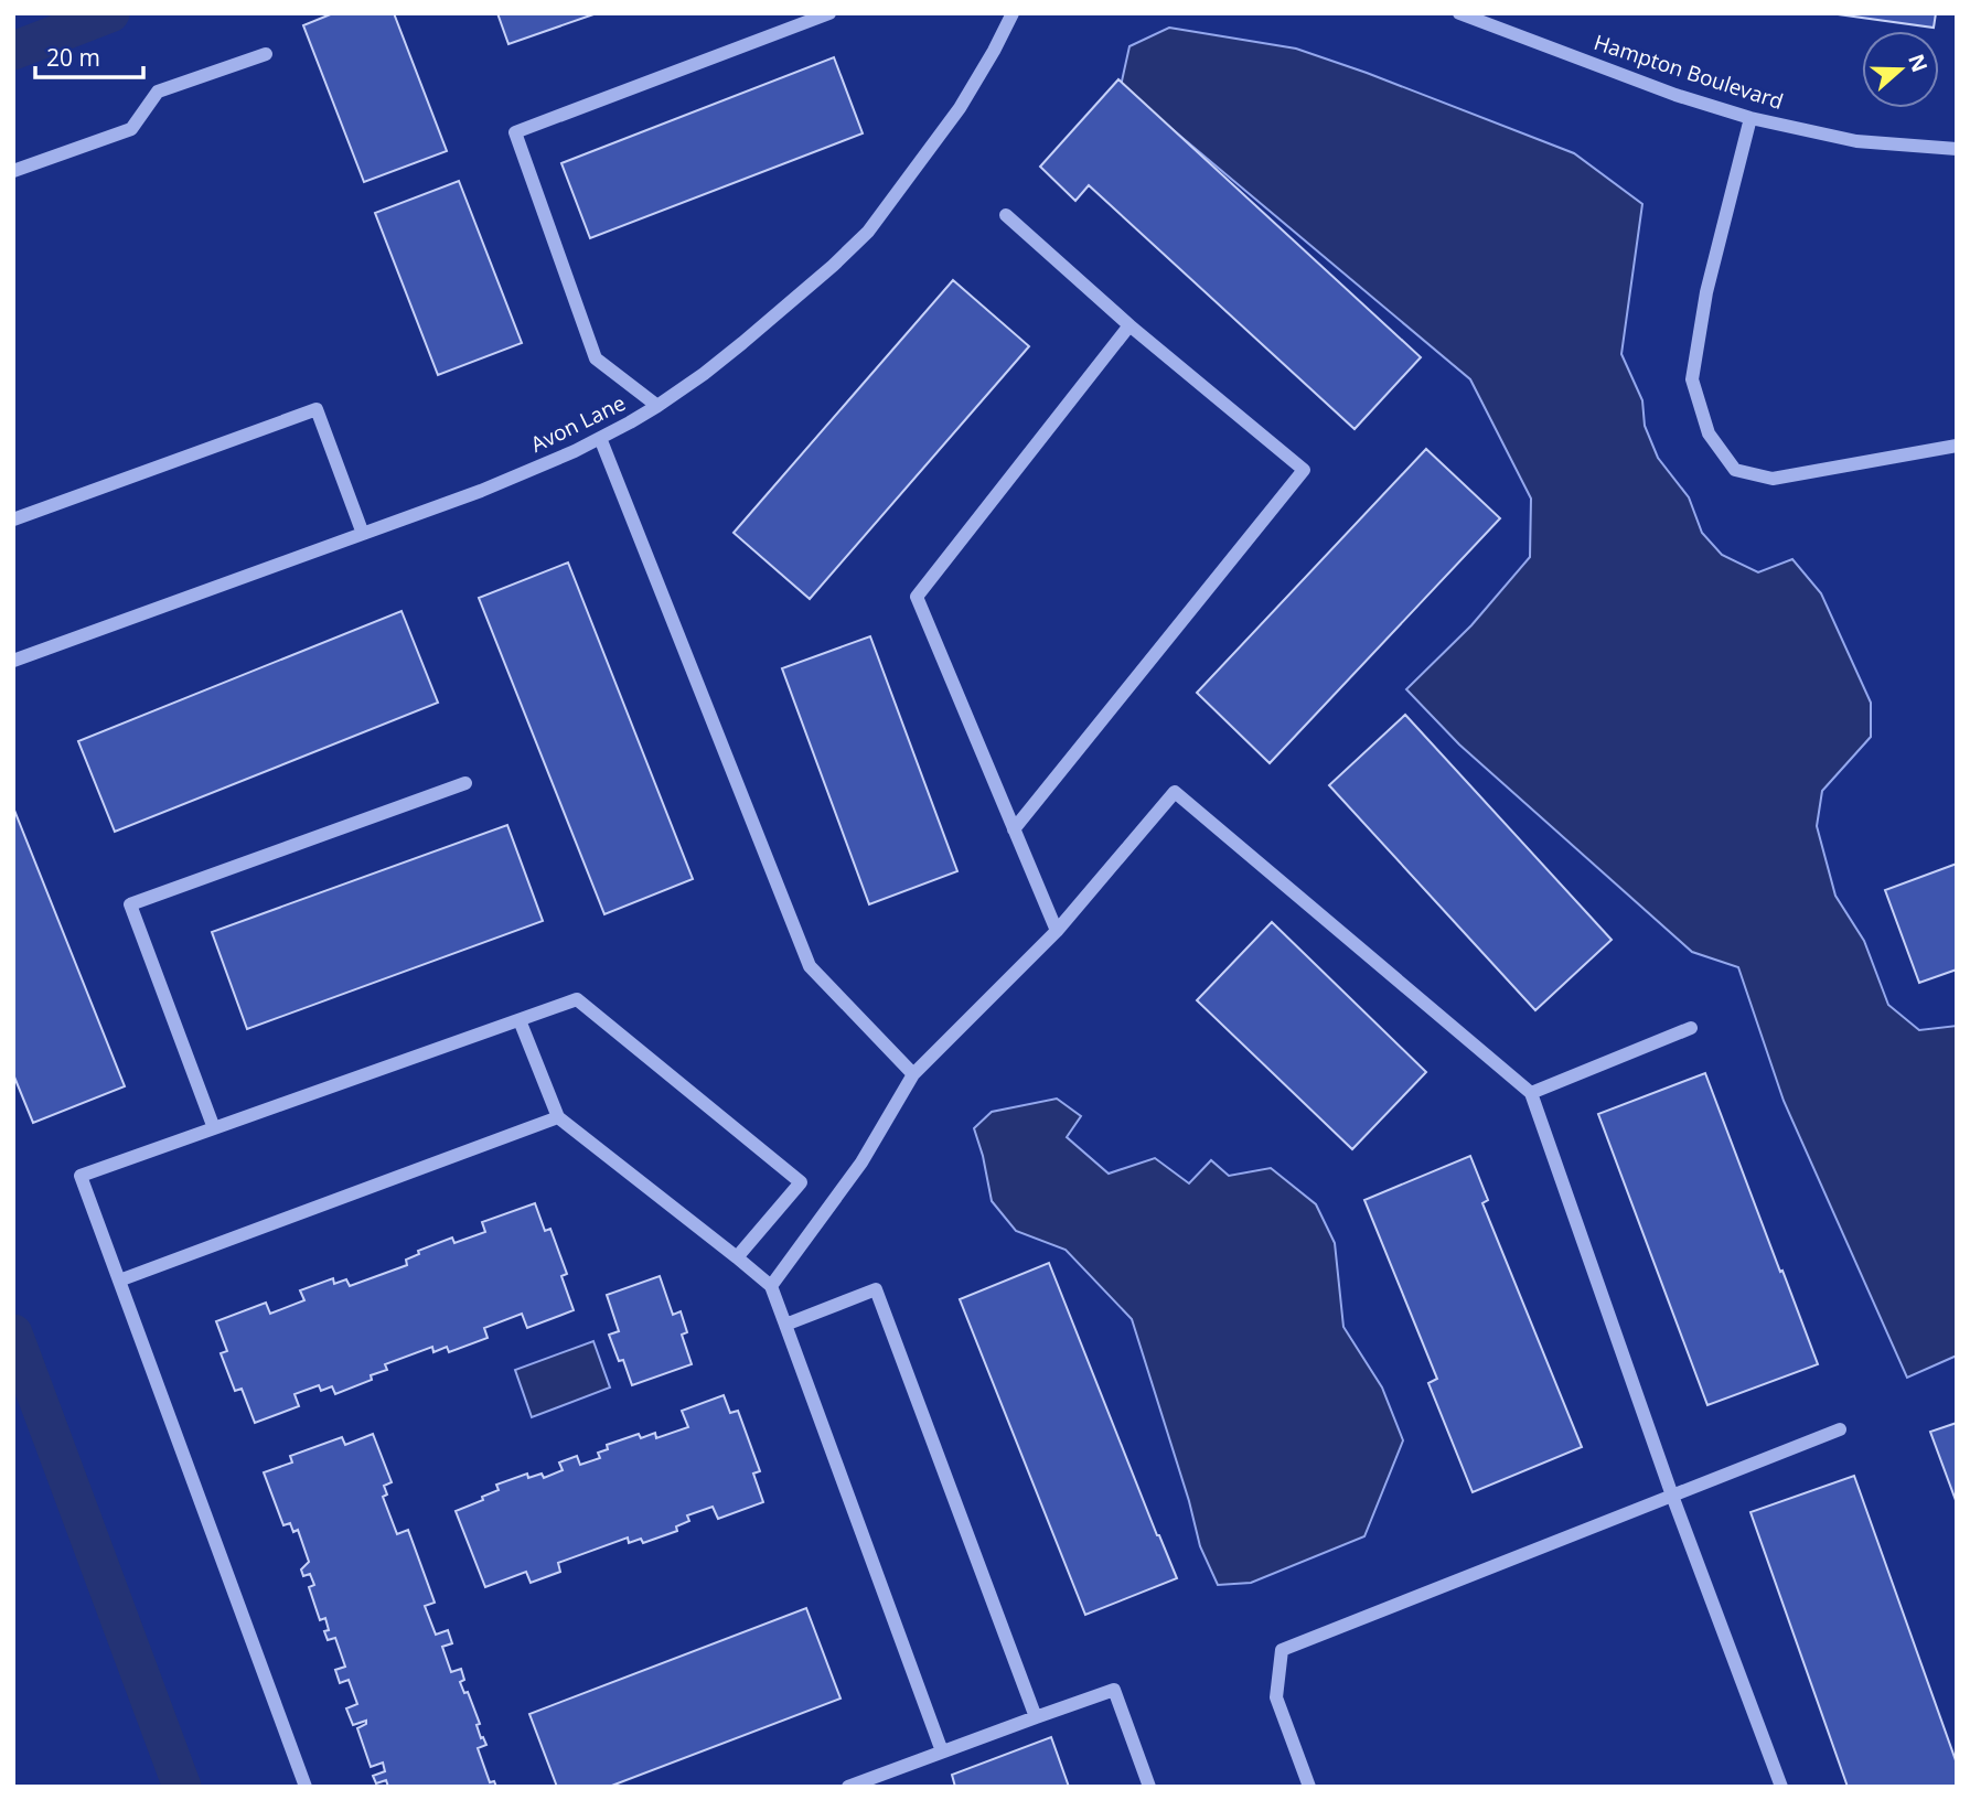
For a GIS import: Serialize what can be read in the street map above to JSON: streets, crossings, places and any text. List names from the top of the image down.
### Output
{
  "streets": {
    "street": ["Hampton Boulevard", "Avon Lane"]
  },
  "scale_bar": "20 m",
  "north": "right"
}
